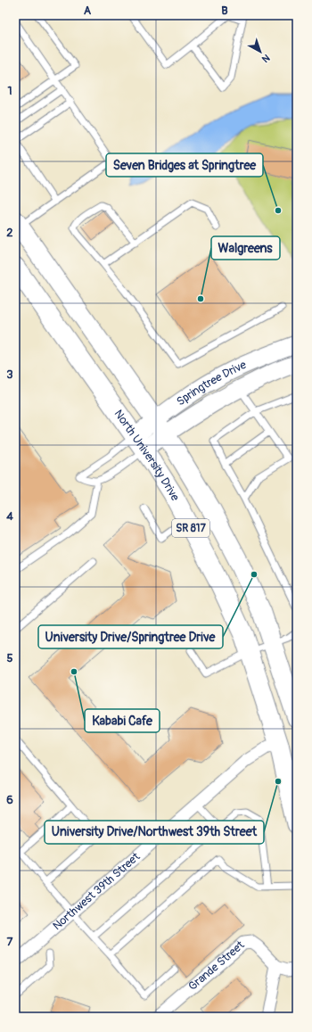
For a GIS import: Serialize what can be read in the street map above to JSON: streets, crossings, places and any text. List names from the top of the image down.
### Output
{
  "streets": {
    "main road": ["North University Drive", "SR 817"],
    "street": ["Springtree Drive", "Northwest 39th Street", "Grande Street"]
  },
  "crossings": [
    ["Springtree Drive", "North University Drive"],
    ["Springtree Drive", "SR 817"],
    ["North University Drive", "Northwest 39th Street"]
  ],
  "places": [
    "Seven Bridges at Springtree",
    "Walgreens",
    "University Drive/Springtree Drive",
    "Kababi Cafe",
    "University Drive/Northwest 39th Street"
  ],
  "north": "bottom right",
  "grid": {
    "columns": ["A", "B"],
    "rows": [
      "1",
      "2",
      "3",
      "4",
      "5",
      "6",
      "7"
    ]
  }
}
